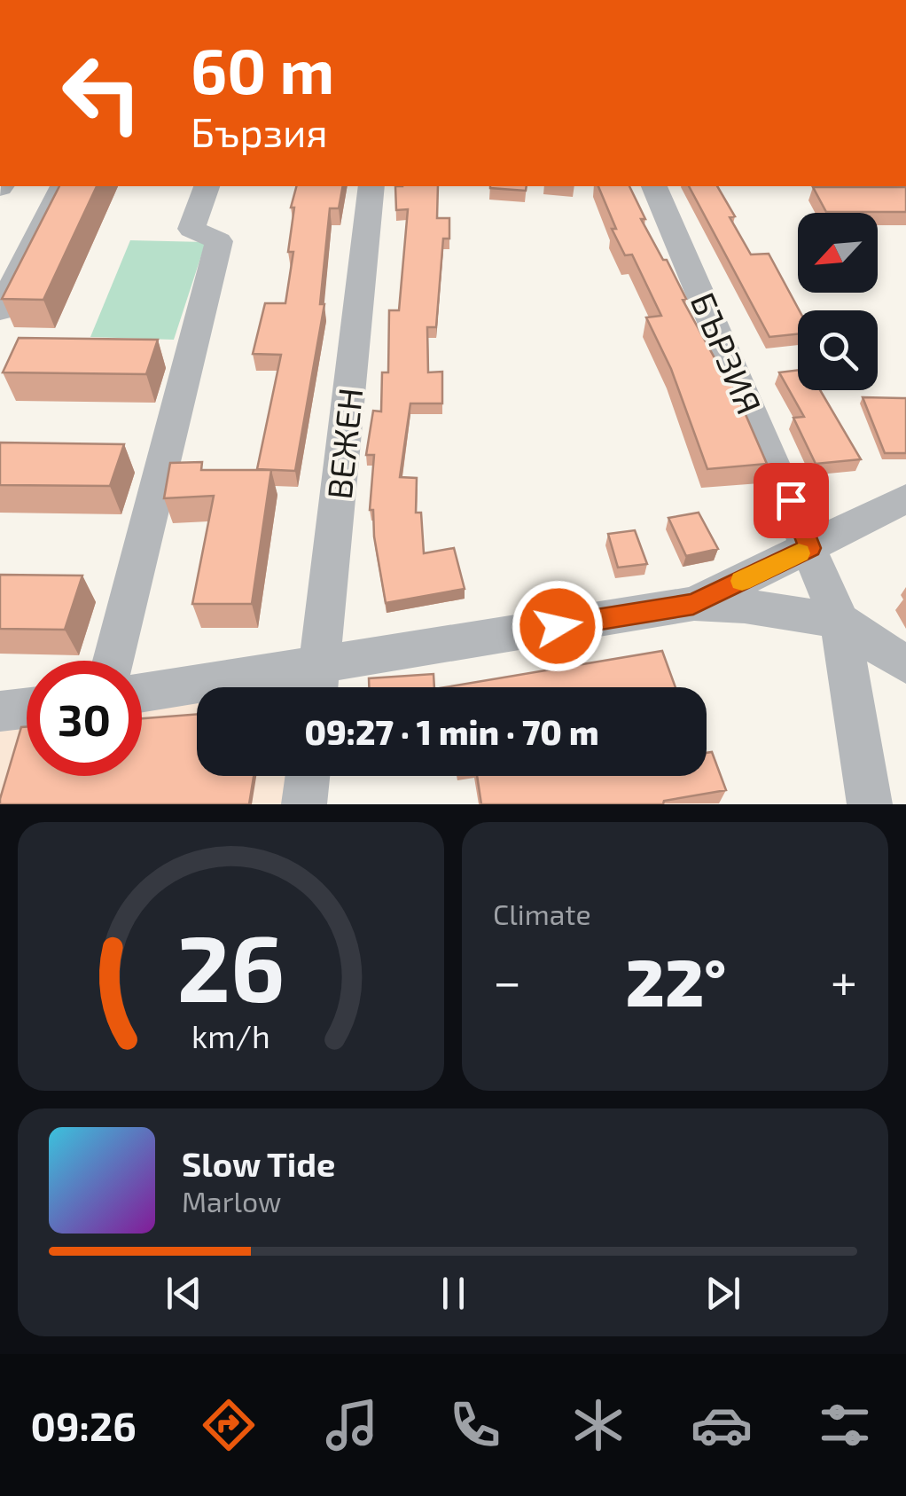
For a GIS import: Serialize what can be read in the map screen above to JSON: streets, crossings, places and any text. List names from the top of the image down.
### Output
{
  "streets": {
    "street": ["БЪРЗИЯ", "ВЕЖЕН"]
  },
  "north": "bottom left",
  "page": {
    "turn": ["60 m", "Бързия"],
    "limit": "30",
    "trip": "09:27 · 1 min · 70 m",
    "tile": "Climate",
    "heat": ["−", "22°", "+"],
    "song": ["Slow Tide", "Marlow"],
    "tabs": "09:26",
    "gauge": ["26", "km/h"]
  }
}
